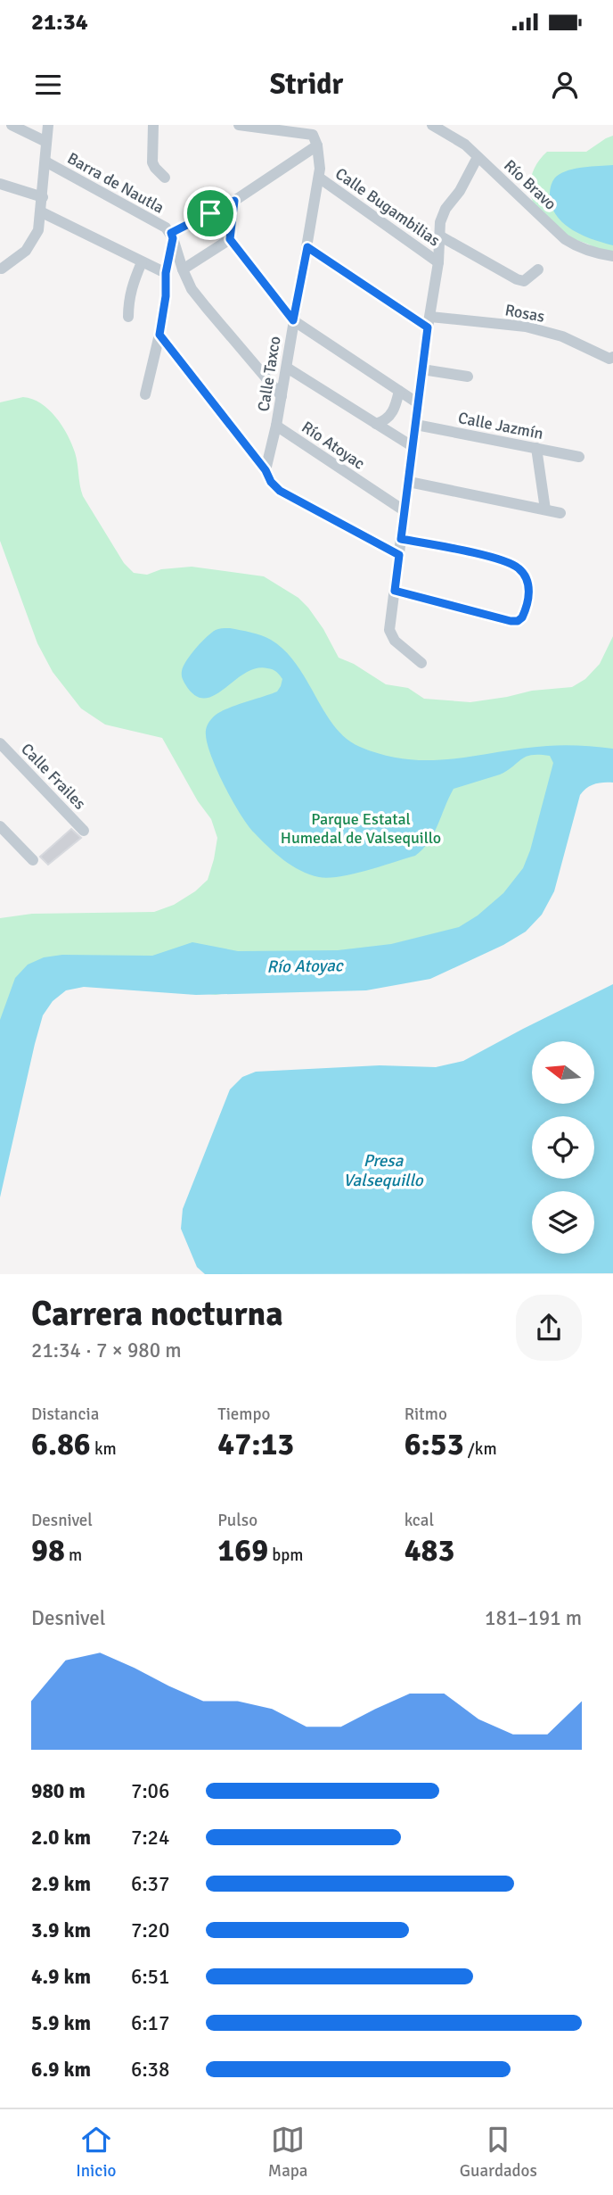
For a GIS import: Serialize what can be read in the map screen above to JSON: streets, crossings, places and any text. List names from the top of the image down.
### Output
{
  "streets": {
    "street": [
      "Barra de Nautla",
      "Río Bravo",
      "Calle Bugambilias",
      "Rosas",
      "Calle Taxco",
      "Calle Jazmín",
      "Río Atoyac",
      "Calle Frailes"
    ]
  },
  "crossings": [
    ["Calle Bugambilias", "Calle Taxco"],
    ["Calle Taxco", "Río Atoyac"]
  ],
  "water": ["Río Atoyac", "Presa Valsequillo"],
  "parks": ["Parque Estatal Humedal de Valsequillo"],
  "north": "left",
  "page": {
    "status": "21:34",
    "header": "Stridr",
    "heading": ["Carrera nocturna", "21:34 · 7 × 980 m"],
    "stats": [
      ["Distancia", "6.86 km"],
      ["Tiempo", "47:13"],
      ["Ritmo", "6:53 /km"],
      ["Desnivel", "98 m"],
      ["Pulso", "169 bpm"],
      ["kcal", "483"]
    ],
    "chart": ["Desnivel", "181–191 m"],
    "list": [
      {
        "name": "980 m",
        "note": "7:06"
      },
      {
        "name": "2.0 km",
        "note": "7:24"
      },
      {
        "name": "2.9 km",
        "note": "6:37"
      },
      {
        "name": "3.9 km",
        "note": "7:20"
      },
      {
        "name": "4.9 km",
        "note": "6:51"
      },
      {
        "name": "5.9 km",
        "note": "6:17"
      },
      {
        "name": "6.9 km",
        "note": "6:38"
      }
    ],
    "tabs": ["Inicio", "Mapa", "Guardados"]
  }
}
